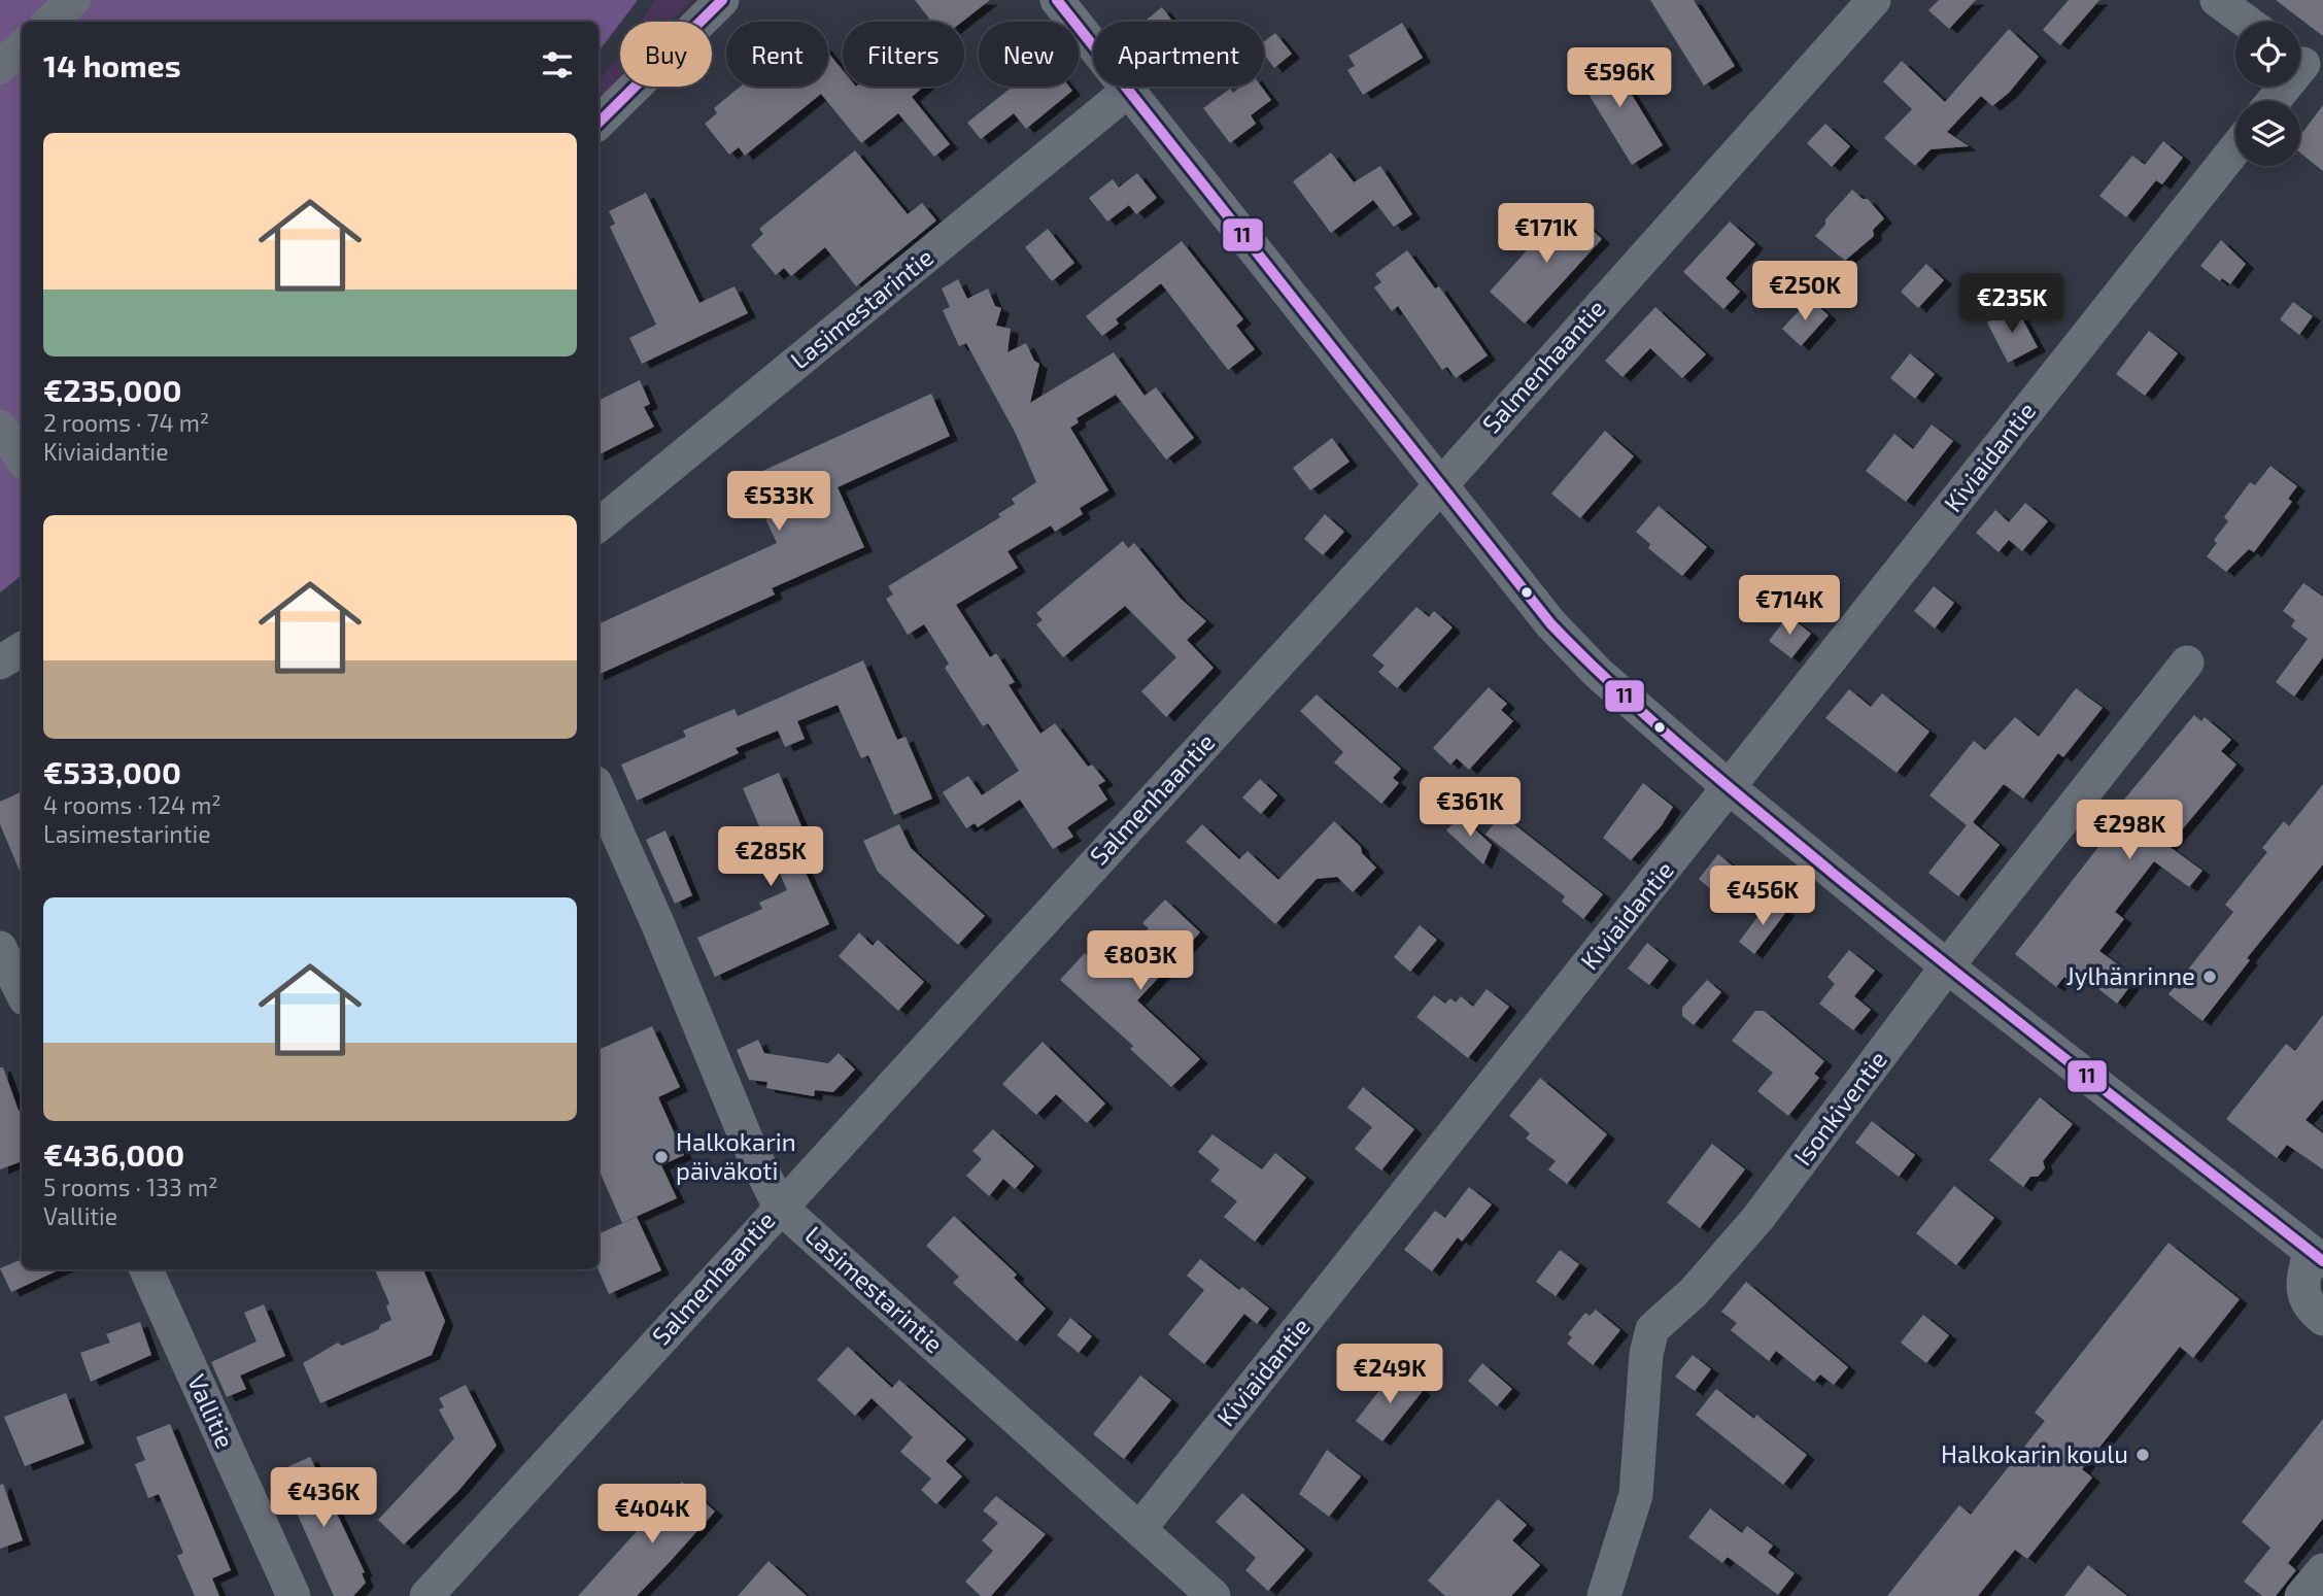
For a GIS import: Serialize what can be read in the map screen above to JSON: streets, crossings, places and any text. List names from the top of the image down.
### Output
{
  "streets": {
    "street": [
      "Lasimestarintie",
      "Salmenhaantie",
      "Kiviaidantie",
      "Isonkiventie",
      "Vallitie"
    ]
  },
  "crossings": [
    ["Lasimestarintie", "Salmenhaantie"],
    ["Lasimestarintie", "Kiviaidantie"]
  ],
  "places": ["Jylhänrinne", "Halkokarin päiväkoti", "Halkokarin koulu"],
  "lines": ["transit line 11"],
  "page": {
    "chip": [
      "Buy",
      "Rent",
      "Filters",
      "New",
      "Apartment"
    ],
    "heading": "14 homes",
    "price": [
      "€596K",
      "€171K",
      "€250K",
      "€235K",
      "€533K",
      "€714K",
      "€361K",
      "€298K",
      "€285K",
      "€456K",
      "€803K",
      "€249K",
      "€436K",
      "€404K"
    ],
    "list": [
      {
        "name": "€235,000",
        "note": "2 rooms · 74 m² · Kiviaidantie"
      },
      {
        "name": "€533,000",
        "note": "4 rooms · 124 m² · Lasimestarintie"
      },
      {
        "name": "€436,000",
        "note": "5 rooms · 133 m² · Vallitie"
      }
    ]
  }
}
